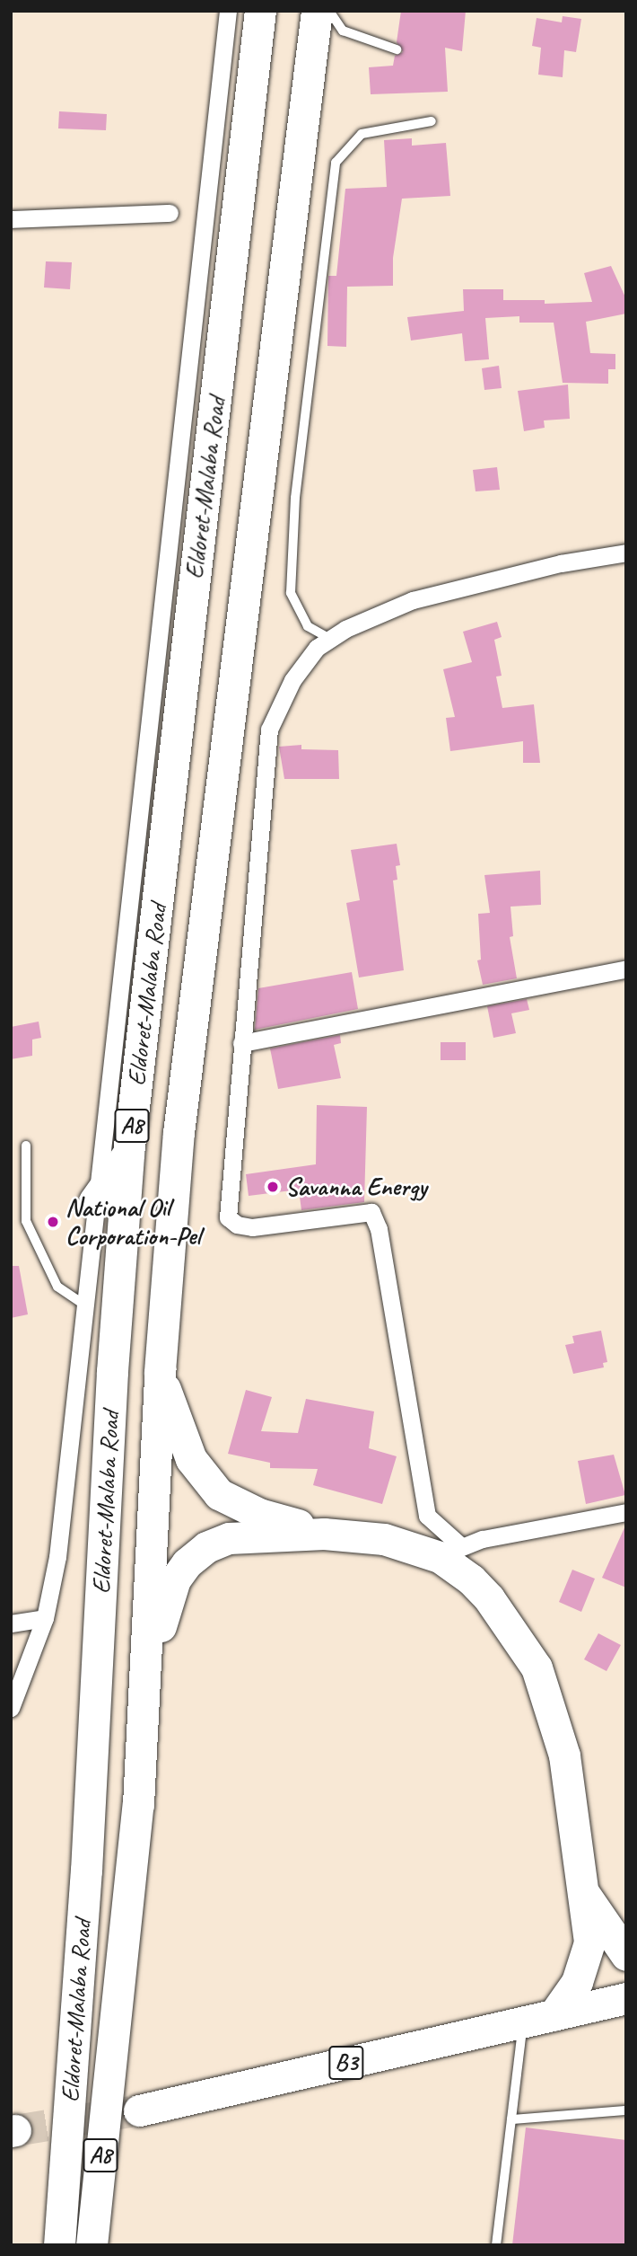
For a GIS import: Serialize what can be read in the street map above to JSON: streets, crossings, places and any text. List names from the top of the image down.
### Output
{
  "streets": {
    "highway": ["Eldoret-Malaba Road", "A8", "B3"]
  },
  "places": ["Savanna Energy", "National Oil Corporation-Pel"]
}
